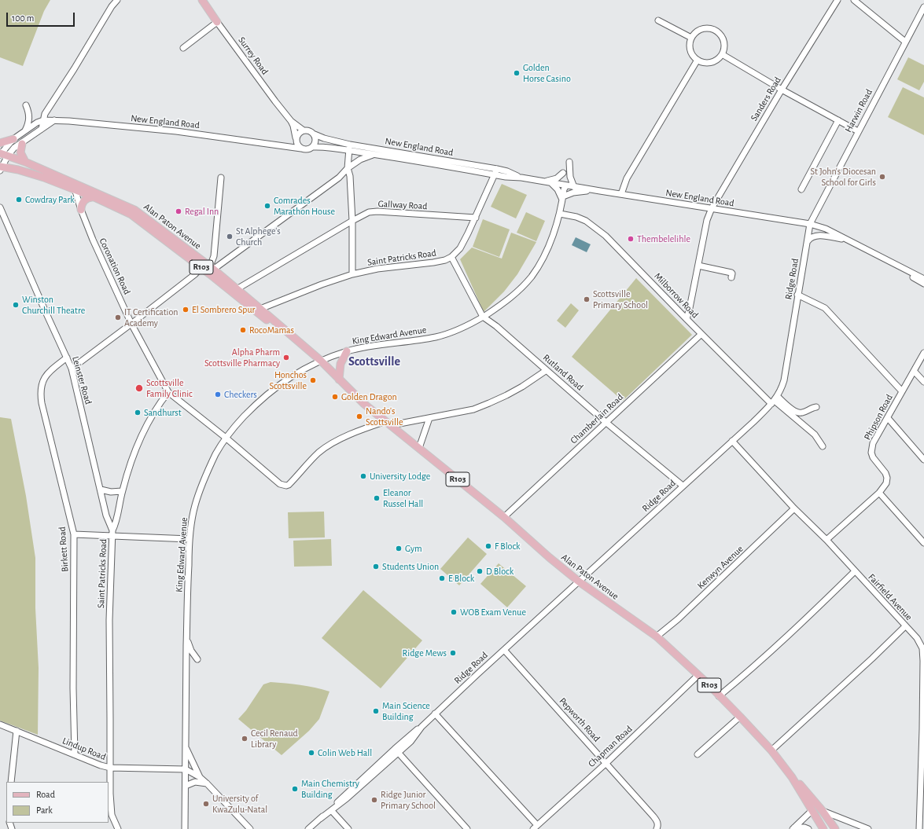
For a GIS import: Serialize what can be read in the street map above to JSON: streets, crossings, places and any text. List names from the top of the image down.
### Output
{
  "streets": {
    "main road": ["Surrey Road", "Alan Paton Avenue", "R103"],
    "street": [
      "Sanders Road",
      "Harwin Road",
      "New England Road",
      "Gallway Road",
      "Saint Patricks Road",
      "Coronation Road",
      "Ridge Road",
      "Milborrow Road",
      "King Edward Avenue",
      "Rutland Road",
      "Leinster Road",
      "Phipson Road",
      "Chamberlain Road",
      "Birkett Road",
      "Kenwyn Avenue",
      "Fairfield Avenue",
      "Pepworth Road",
      "Chapman Road",
      "Lindup Road"
    ]
  },
  "crossings": [
    ["Surrey Road", "New England Road"],
    ["Sanders Road", "New England Road"],
    ["Sanders Road", "Milborrow Road"],
    ["Harwin Road", "New England Road"],
    ["Harwin Road", "Ridge Road"],
    ["New England Road", "Alan Paton Avenue"],
    ["New England Road", "Ridge Road"],
    ["New England Road", "King Edward Avenue"],
    ["Gallway Road", "Alan Paton Avenue"],
    ["Alan Paton Avenue", "Saint Patricks Road"],
    ["Alan Paton Avenue", "Coronation Road"],
    ["Alan Paton Avenue", "Ridge Road"],
    ["Alan Paton Avenue", "King Edward Avenue"],
    ["Alan Paton Avenue", "Chamberlain Road"],
    ["Alan Paton Avenue", "Kenwyn Avenue"],
    ["Alan Paton Avenue", "Chapman Road"],
    ["Saint Patricks Road", "Coronation Road"],
    ["Saint Patricks Road", "Rutland Road"],
    ["Saint Patricks Road", "Leinster Road"],
    ["Saint Patricks Road", "Lindup Road"],
    ["Coronation Road", "King Edward Avenue"],
    ["Ridge Road", "Milborrow Road"],
    ["Ridge Road", "Rutland Road"],
    ["Ridge Road", "Fairfield Avenue"],
    ["Ridge Road", "Pepworth Road"],
    ["Milborrow Road", "King Edward Avenue"],
    ["Milborrow Road", "Chamberlain Road"],
    ["King Edward Avenue", "Rutland Road"],
    ["King Edward Avenue", "Lindup Road"],
    ["Rutland Road", "Chamberlain Road"],
    ["Leinster Road", "Birkett Road"],
    ["Phipson Road", "Fairfield Avenue"],
    ["Birkett Road", "Lindup Road"],
    ["Kenwyn Avenue", "Fairfield Avenue"],
    ["Pepworth Road", "Chapman Road"]
  ],
  "districts": ["Scottsville"],
  "places": [
    "Golden Horse Casino",
    "St John's Diocesan School for Girls",
    "Cowdray Park",
    "Comrades Marathon House",
    "Regal Inn",
    "St Alphege's Church",
    "Thembelelihle",
    "Scottsville Primary School",
    "Winston Churchill Theatre",
    "El Sombrero Spur",
    "IT Certification Academy",
    "RocoMamas",
    "Alpha Pharm Scottsville Pharmacy",
    "Honchos Scottsville",
    "Scottsville Family Clinic",
    "Checkers",
    "Golden Dragon",
    "Sandhurst",
    "Nando's Scottsville",
    "University Lodge",
    "Eleanor Russel Hall",
    "F Block",
    "Gym",
    "Students Union",
    "D Block",
    "E Block",
    "WOB Exam Venue",
    "Ridge Mews",
    "Main Science Building",
    "Cecil Renaud Library",
    "Colin Web Hall",
    "Main Chemistry Building",
    "Ridge Junior Primary School",
    "University of KwaZulu-Natal"
  ],
  "legend": ["Road", "Park"],
  "scale_bar": "100 m"
}
